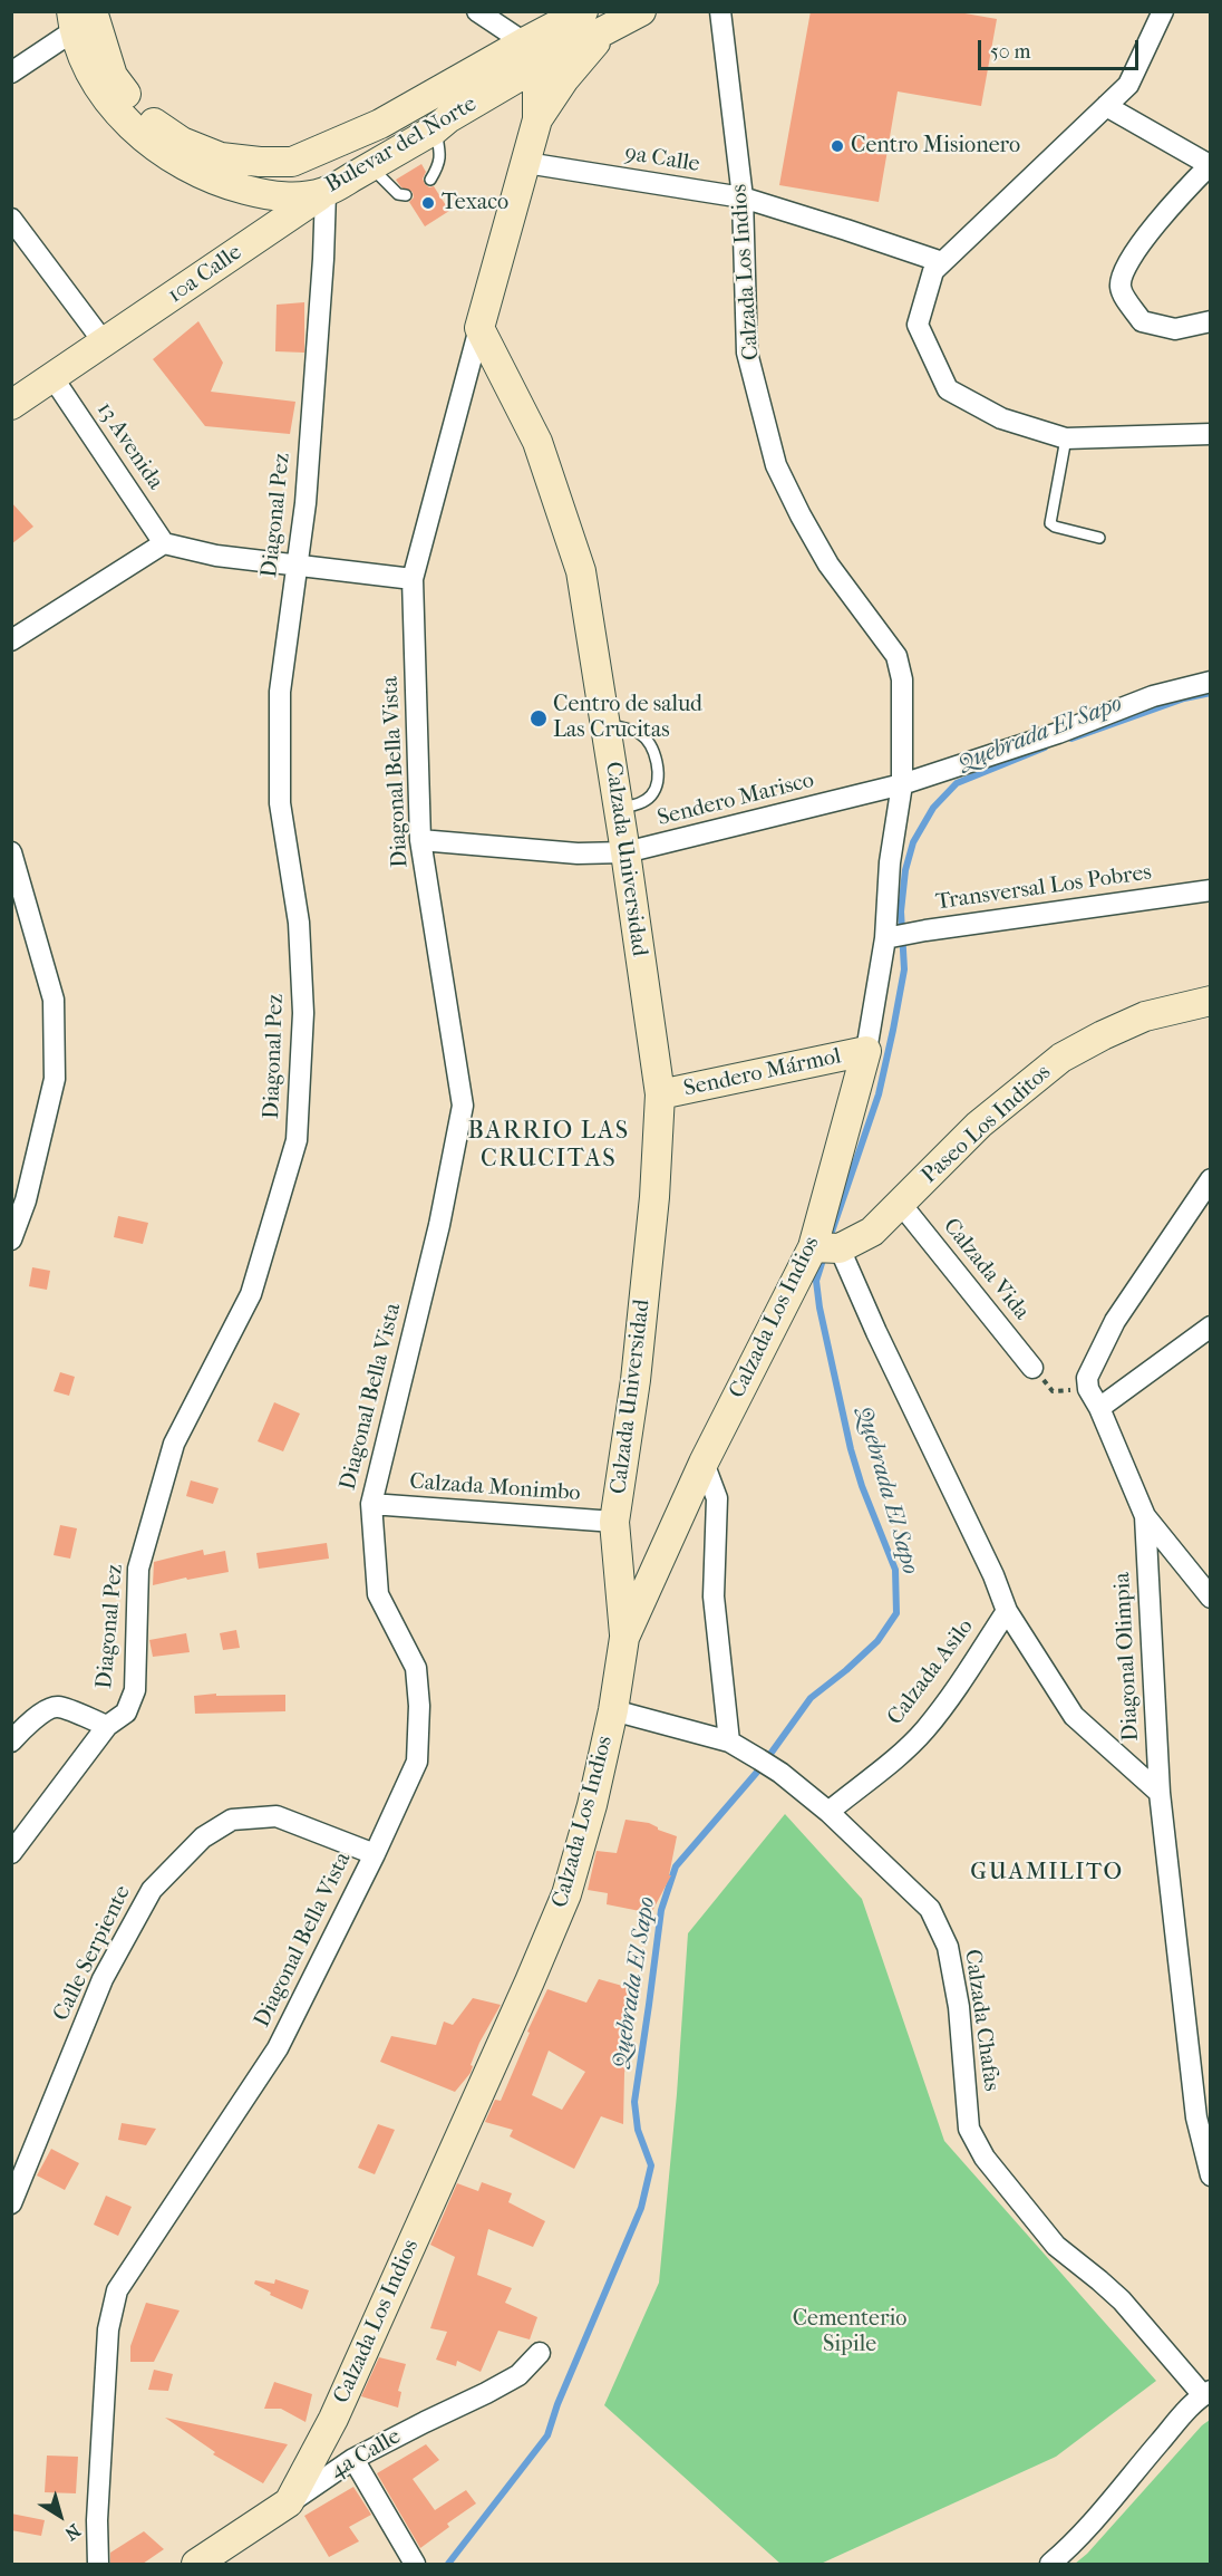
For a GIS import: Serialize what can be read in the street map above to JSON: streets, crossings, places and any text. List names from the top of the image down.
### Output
{
  "streets": {
    "street": [
      "Bulevar del Norte",
      "9a Calle",
      "Calzada Los Indios",
      "10a Calle",
      "13 Avenida",
      "Diagonal Pez",
      "Diagonal Bella Vista",
      "Sendero Marisco",
      "Calzada Universidad",
      "Transversal Los Pobres",
      "Sendero Mármol",
      "Paseo Los Inditos",
      "Calzada Vida",
      "Calzada Monimbo",
      "Diagonal Olimpia",
      "Calzada Asilo",
      "Calle Serpiente",
      "Calzada Chafas",
      "4a Calle"
    ]
  },
  "crossings": [
    ["Bulevar del Norte", "10a Calle"],
    ["Bulevar del Norte", "Diagonal Pez"],
    ["9a Calle", "Calzada Los Indios"],
    ["Calzada Los Indios", "Sendero Marisco"],
    ["Calzada Los Indios", "Calzada Universidad"],
    ["Calzada Los Indios", "Transversal Los Pobres"],
    ["Calzada Los Indios", "Sendero Mármol"],
    ["Calzada Los Indios", "Paseo Los Inditos"],
    ["Calzada Los Indios", "Calzada Chafas"],
    ["Calzada Los Indios", "4a Calle"],
    ["10a Calle", "13 Avenida"],
    ["10a Calle", "Diagonal Pez"],
    ["Diagonal Bella Vista", "Sendero Marisco"],
    ["Diagonal Bella Vista", "Calzada Universidad"],
    ["Diagonal Bella Vista", "Calzada Monimbo"],
    ["Diagonal Bella Vista", "Calle Serpiente"],
    ["Sendero Marisco", "Calzada Universidad"],
    ["Calzada Universidad", "Sendero Mármol"],
    ["Calzada Universidad", "Calzada Monimbo"],
    ["Paseo Los Inditos", "Calzada Vida"],
    ["Calzada Asilo", "Calzada Chafas"]
  ],
  "districts": ["BARRIO LAS CRUCITAS", "GUAMILITO"],
  "water": ["Quebrada El Sapo"],
  "parks": ["Cementerio Sipile"],
  "places": ["Centro Misionero", "Texaco", "Centro de salud Las Crucitas"],
  "scale_bar": "50 m",
  "north": "bottom right"
}
